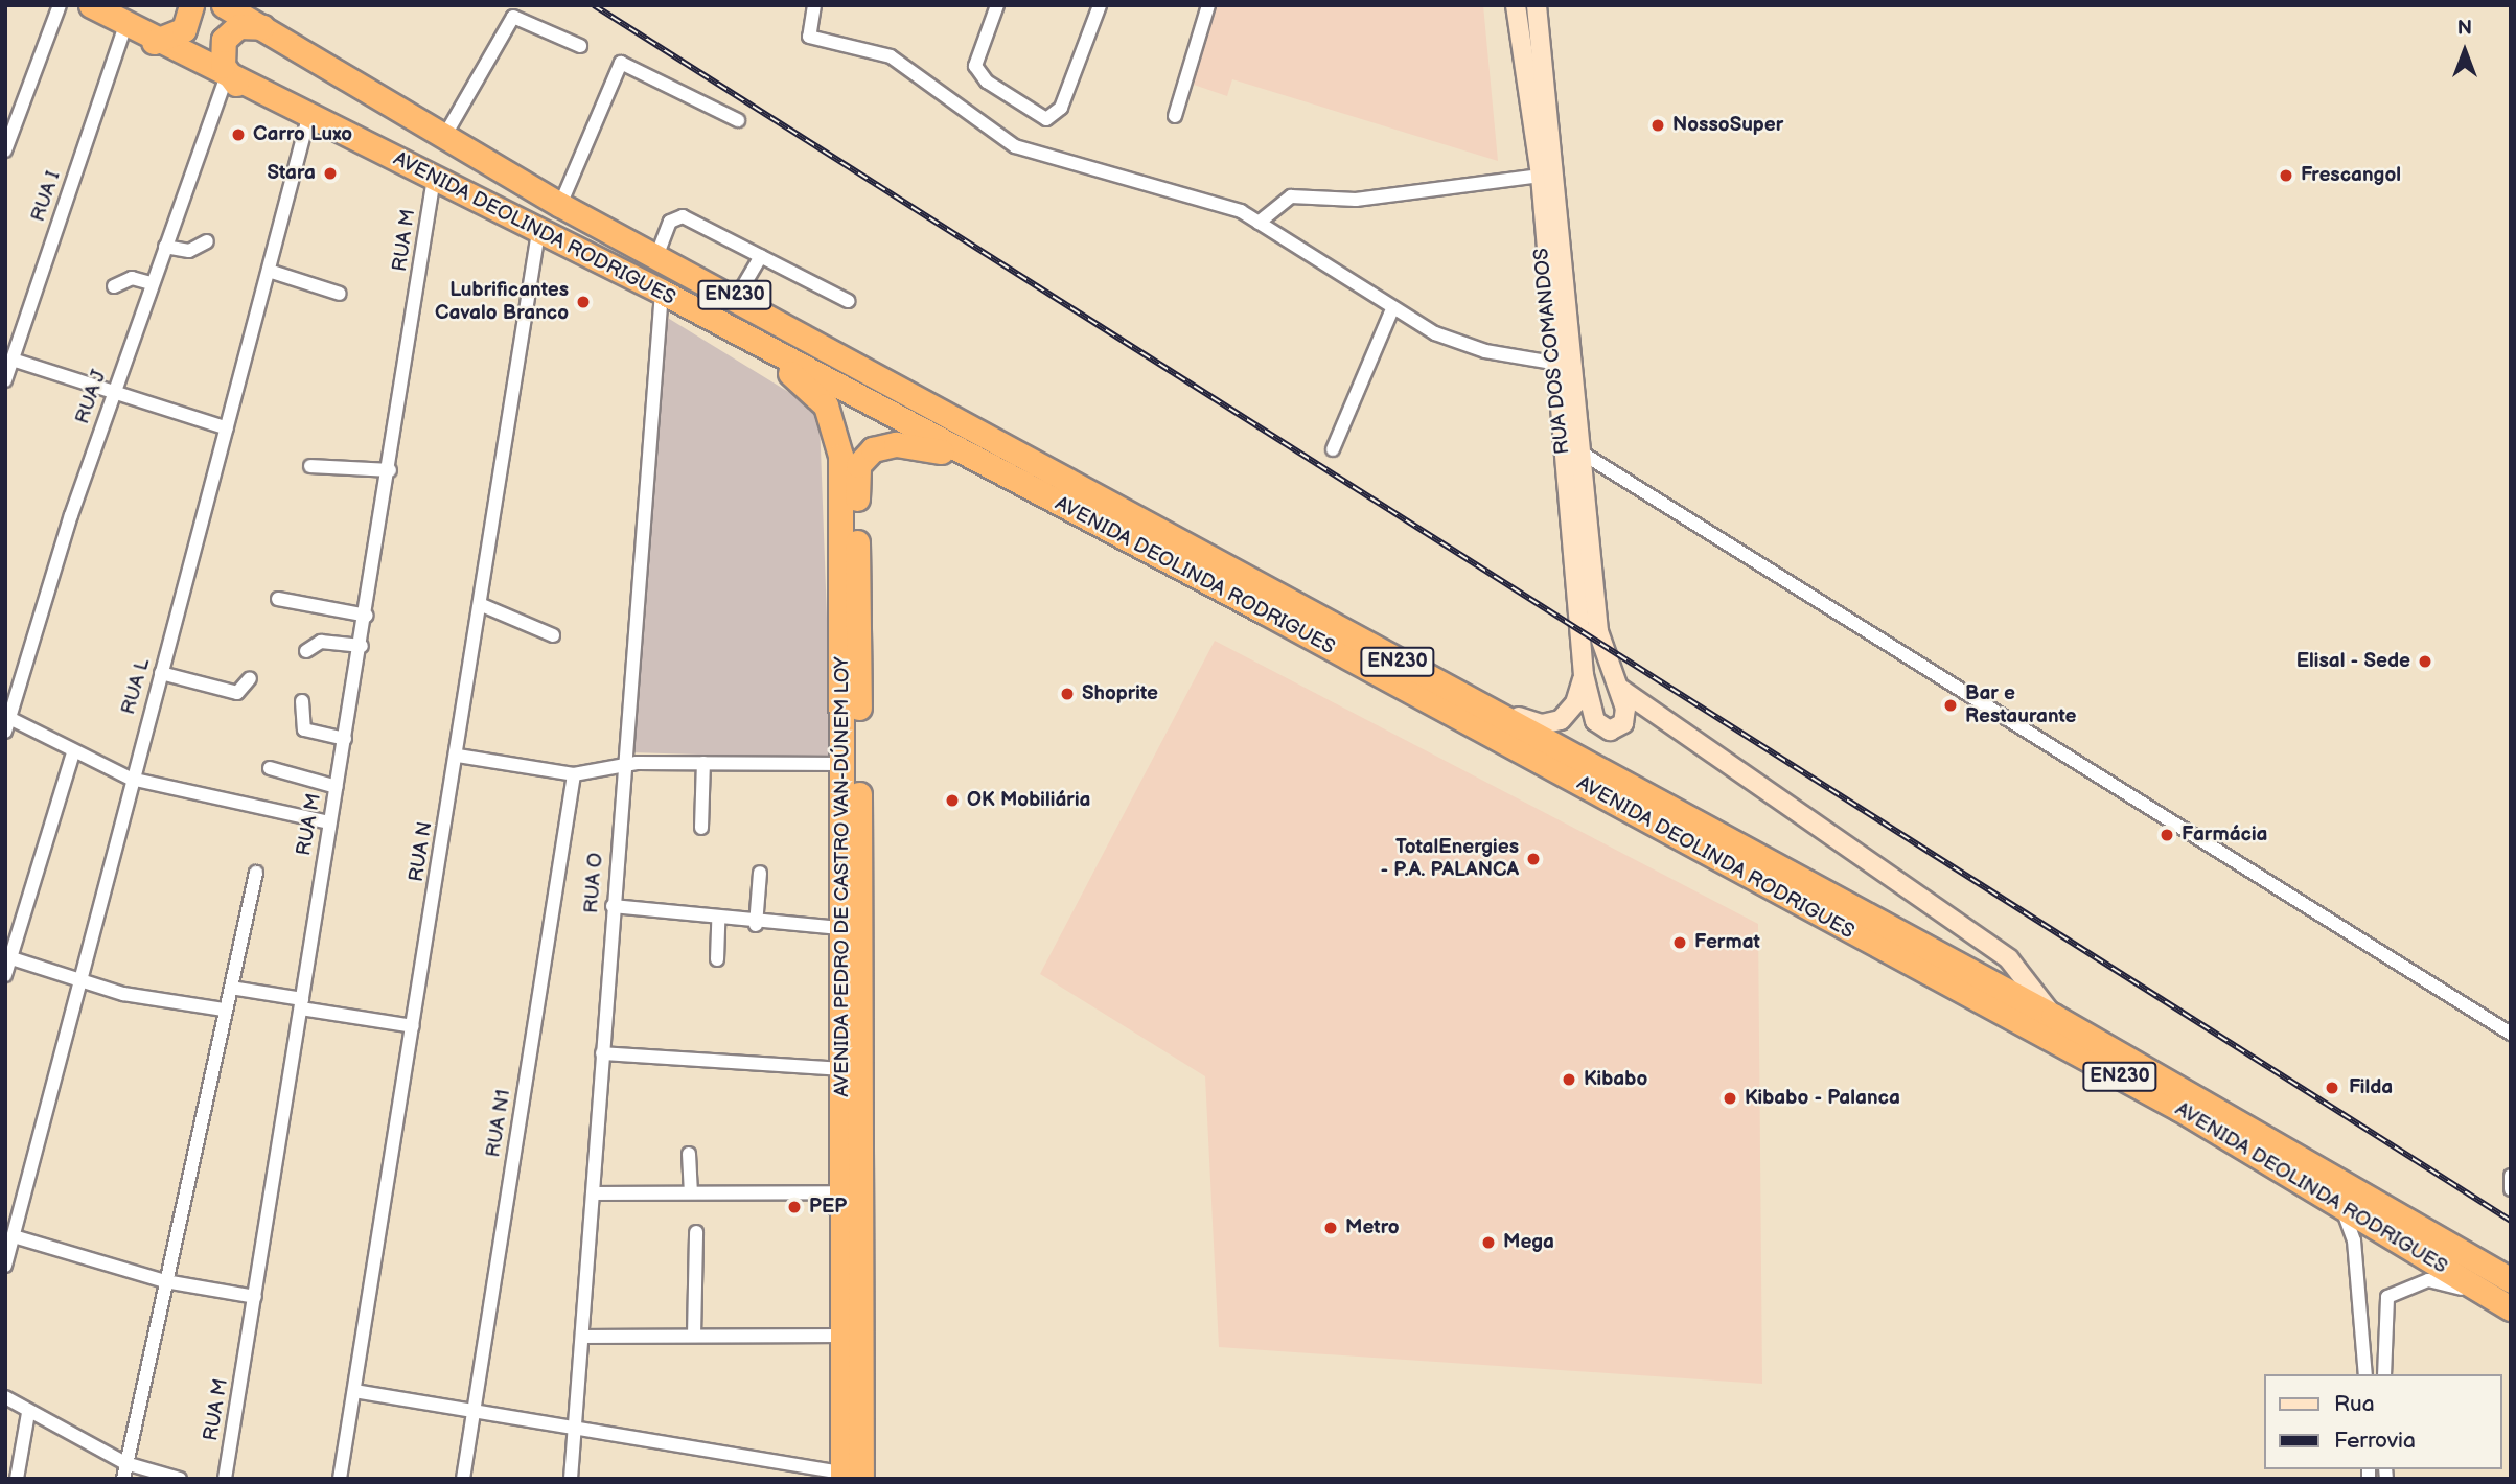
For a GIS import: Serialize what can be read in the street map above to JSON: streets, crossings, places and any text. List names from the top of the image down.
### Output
{
  "streets": {
    "highway": ["AVENIDA DEOLINDA RODRIGUES", "EN230", "AVENIDA PEDRO DE CASTRO VAN-DÚNEM LOY"],
    "main road": ["RUA DOS COMANDOS"],
    "street": [
      "RUA I",
      "RUA M",
      "RUA J",
      "RUA L",
      "RUA N",
      "RUA O",
      "RUA N1"
    ]
  },
  "crossings": [
    ["RUA I", "AVENIDA DEOLINDA RODRIGUES"],
    ["AVENIDA DEOLINDA RODRIGUES", "RUA M"],
    ["AVENIDA DEOLINDA RODRIGUES", "RUA J"],
    ["AVENIDA DEOLINDA RODRIGUES", "RUA L"],
    ["AVENIDA DEOLINDA RODRIGUES", "RUA N"],
    ["AVENIDA DEOLINDA RODRIGUES", "AVENIDA PEDRO DE CASTRO VAN-DÚNEM LOY"],
    ["AVENIDA DEOLINDA RODRIGUES", "RUA O"]
  ],
  "places": [
    "NossoSuper",
    "Carro Luxo",
    "Stara",
    "Frescangol",
    "Lubrificantes Cavalo Branco",
    "Elisal - Sede",
    "Shoprite",
    "Bar e Restaurante",
    "OK Mobiliária",
    "Farmácia",
    "TotalEnergies - P.A. PALANCA",
    "Fermat",
    "Kibabo",
    "Filda",
    "Kibabo - Palanca",
    "PEP",
    "Metro",
    "Mega"
  ],
  "legend": ["Rua", "Ferrovia"],
  "north": "top"
}
